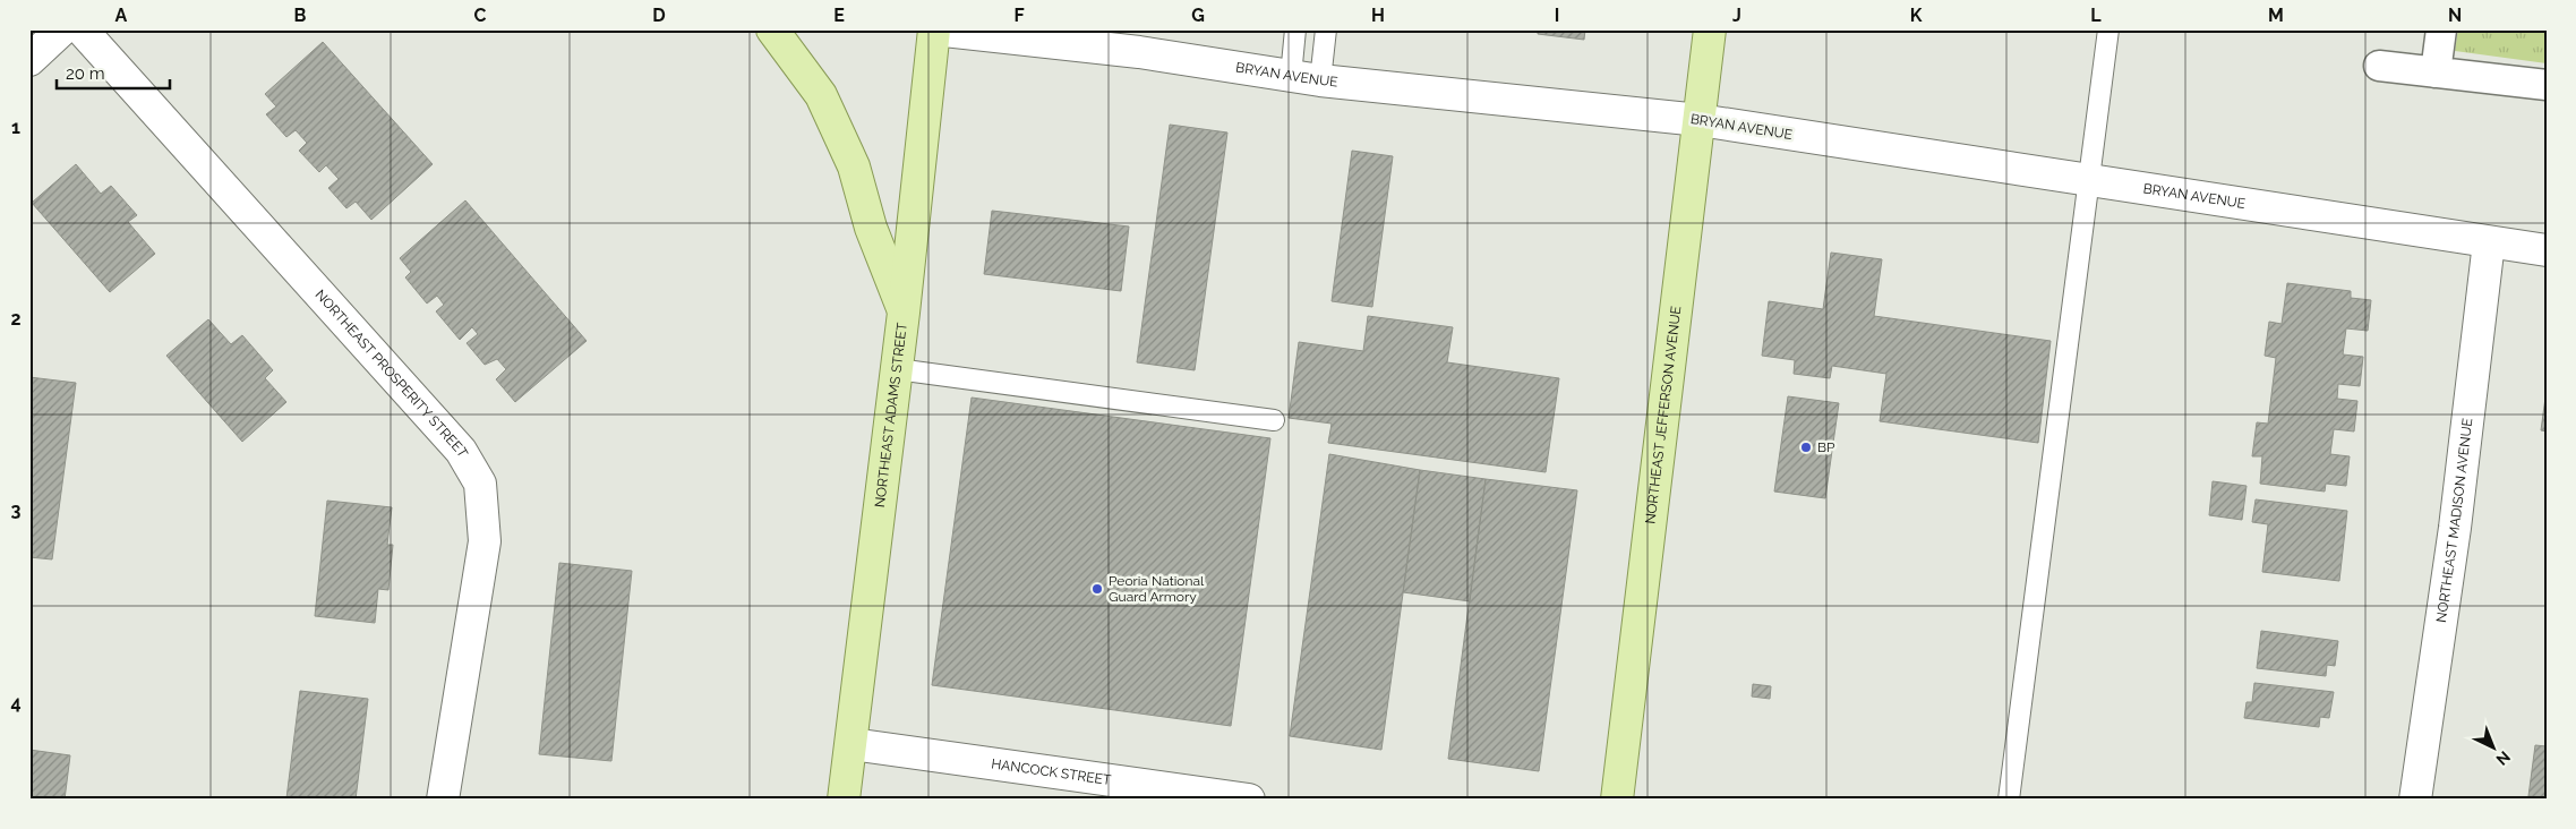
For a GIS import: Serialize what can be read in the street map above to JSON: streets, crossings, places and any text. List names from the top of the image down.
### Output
{
  "streets": {
    "main road": ["NORTHEAST ADAMS STREET", "NORTHEAST JEFFERSON AVENUE"],
    "street": [
      "BRYAN AVENUE",
      "NORTHEAST PROSPERITY STREET",
      "NORTHEAST MADISON AVENUE",
      "HANCOCK STREET"
    ]
  },
  "crossings": [
    ["BRYAN AVENUE", "NORTHEAST ADAMS STREET"],
    ["BRYAN AVENUE", "NORTHEAST JEFFERSON AVENUE"],
    ["BRYAN AVENUE", "NORTHEAST MADISON AVENUE"],
    ["NORTHEAST ADAMS STREET", "HANCOCK STREET"]
  ],
  "places": ["BP", "Peoria National Guard Armory"],
  "scale_bar": "20 m",
  "north": "bottom right",
  "grid": {
    "columns": [
      "A",
      "B",
      "C",
      "D",
      "E",
      "F",
      "G",
      "H",
      "I",
      "J",
      "K",
      "L",
      "M",
      "N"
    ],
    "rows": [
      "1",
      "2",
      "3",
      "4"
    ]
  }
}
